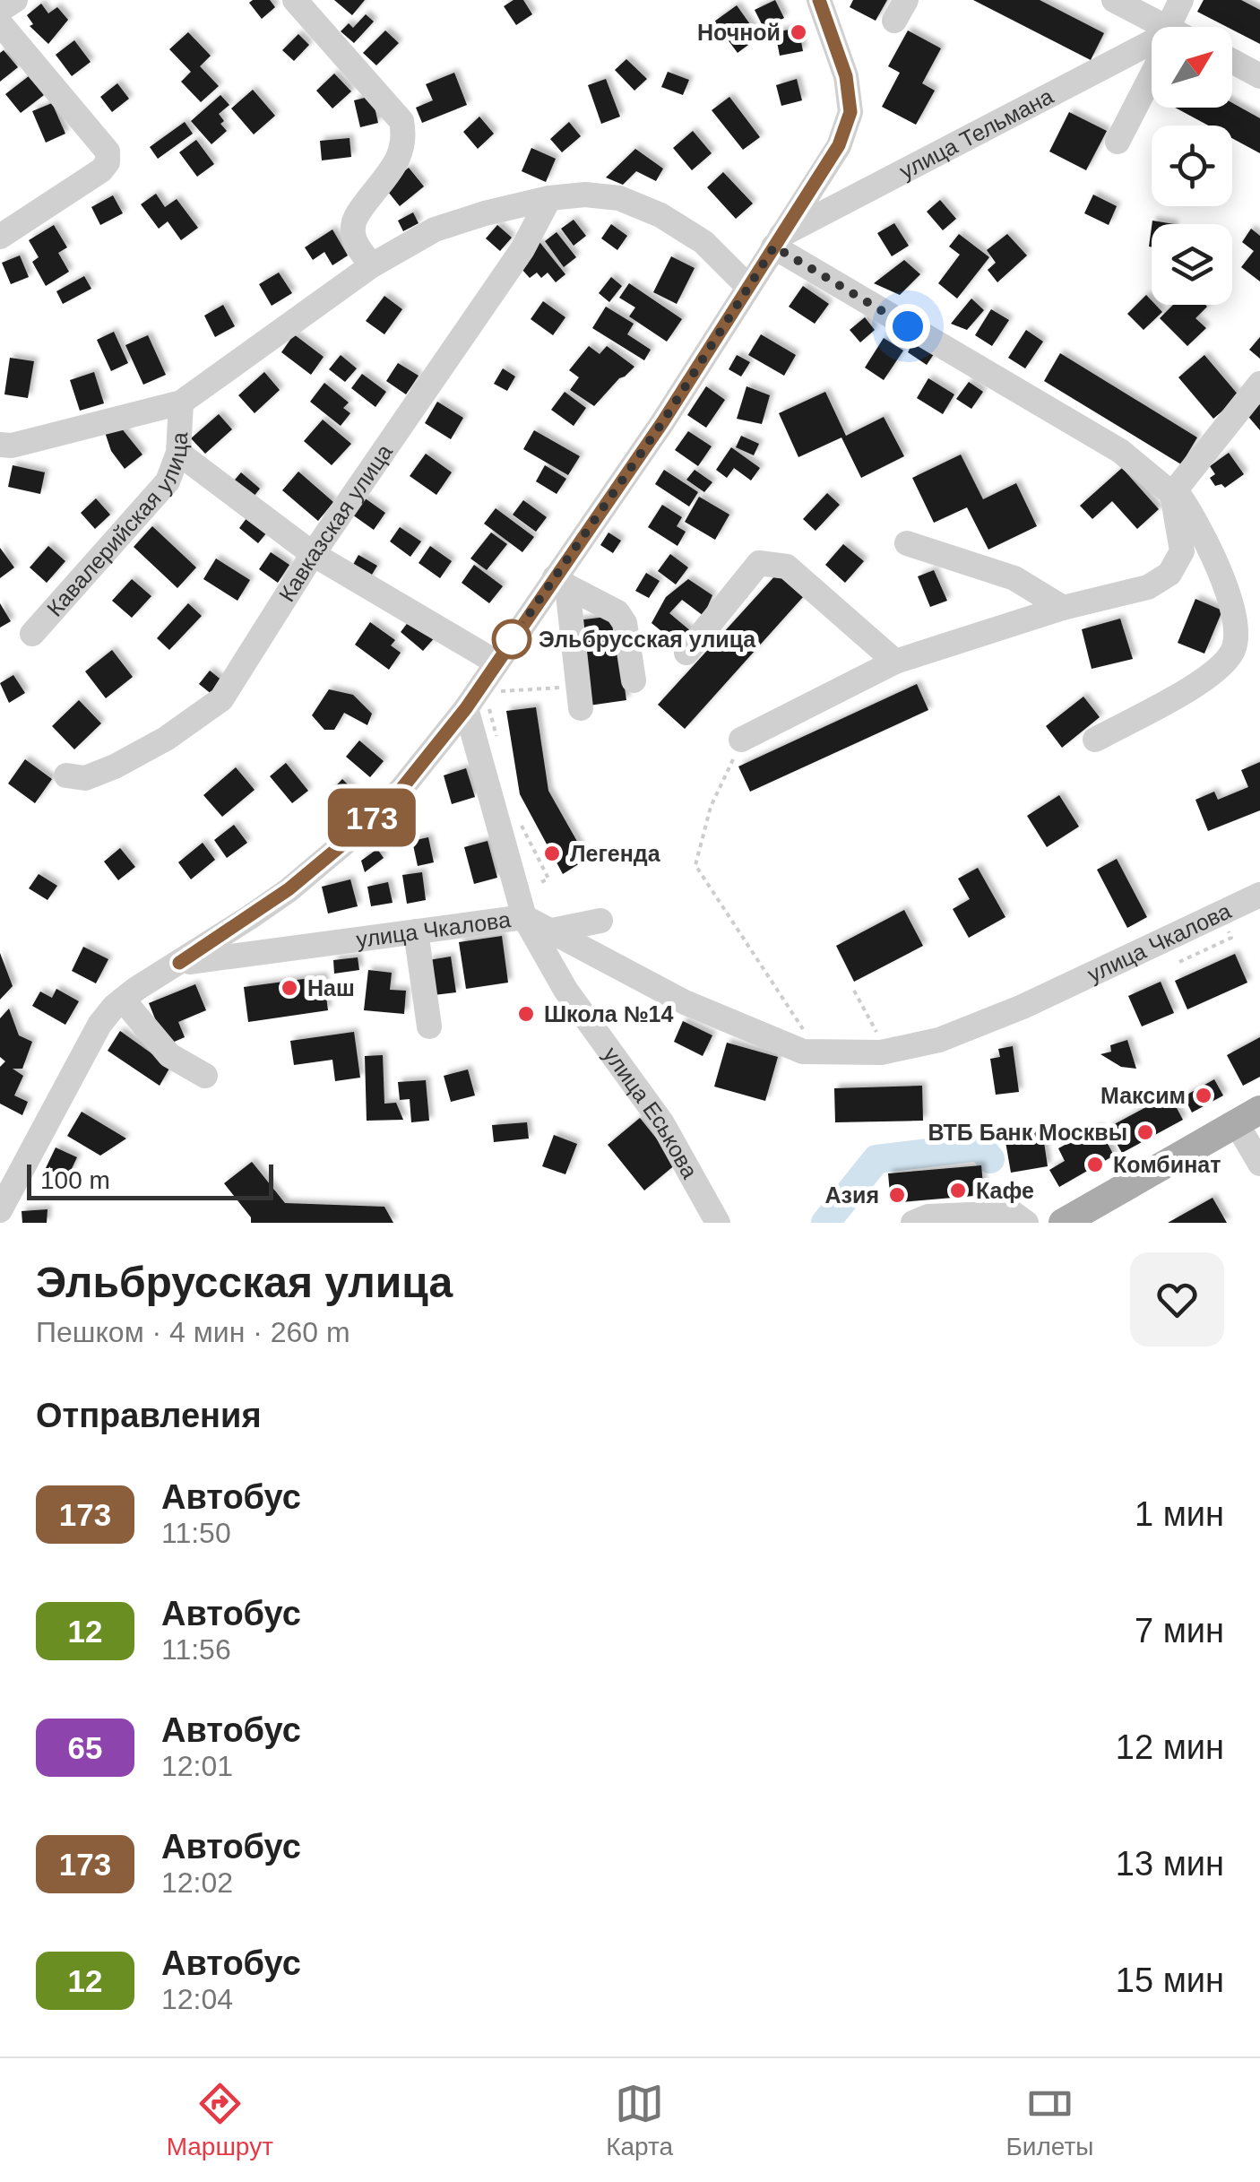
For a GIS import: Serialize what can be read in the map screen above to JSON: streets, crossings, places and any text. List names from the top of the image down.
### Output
{
  "streets": {
    "street": [
      "улица Тельмана",
      "Кавалерийская улица",
      "Кавказская улица",
      "улица Чкалова",
      "улица Еськова"
    ]
  },
  "crossings": [
    ["улица Чкалова", "улица Еськова"]
  ],
  "places": [
    "Ночной",
    "Эльбрусская улица",
    "Легенда",
    "Наш",
    "Школа №14",
    "Максим",
    "ВТБ Банк Москвы",
    "Комбинат",
    "Кафе",
    "Азия"
  ],
  "lines": ["bus line 173"],
  "scale_bar": "100 m",
  "north": "top right",
  "page": {
    "on_map": "173",
    "scale": "100 m",
    "heading": [
      ["Эльбрусская улица", "Пешком · 4 мин · 260 m"],
      "Отправления"
    ],
    "list": [
      {
        "mark": "173",
        "name": "Автобус",
        "note": "11:50",
        "value": "1 мин"
      },
      {
        "mark": "12",
        "name": "Автобус",
        "note": "11:56",
        "value": "7 мин"
      },
      {
        "mark": "65",
        "name": "Автобус",
        "note": "12:01",
        "value": "12 мин"
      },
      {
        "mark": "173",
        "name": "Автобус",
        "note": "12:02",
        "value": "13 мин"
      },
      {
        "mark": "12",
        "name": "Автобус",
        "note": "12:04",
        "value": "15 мин"
      }
    ],
    "tabs": ["Маршрут", "Карта", "Билеты"]
  }
}
